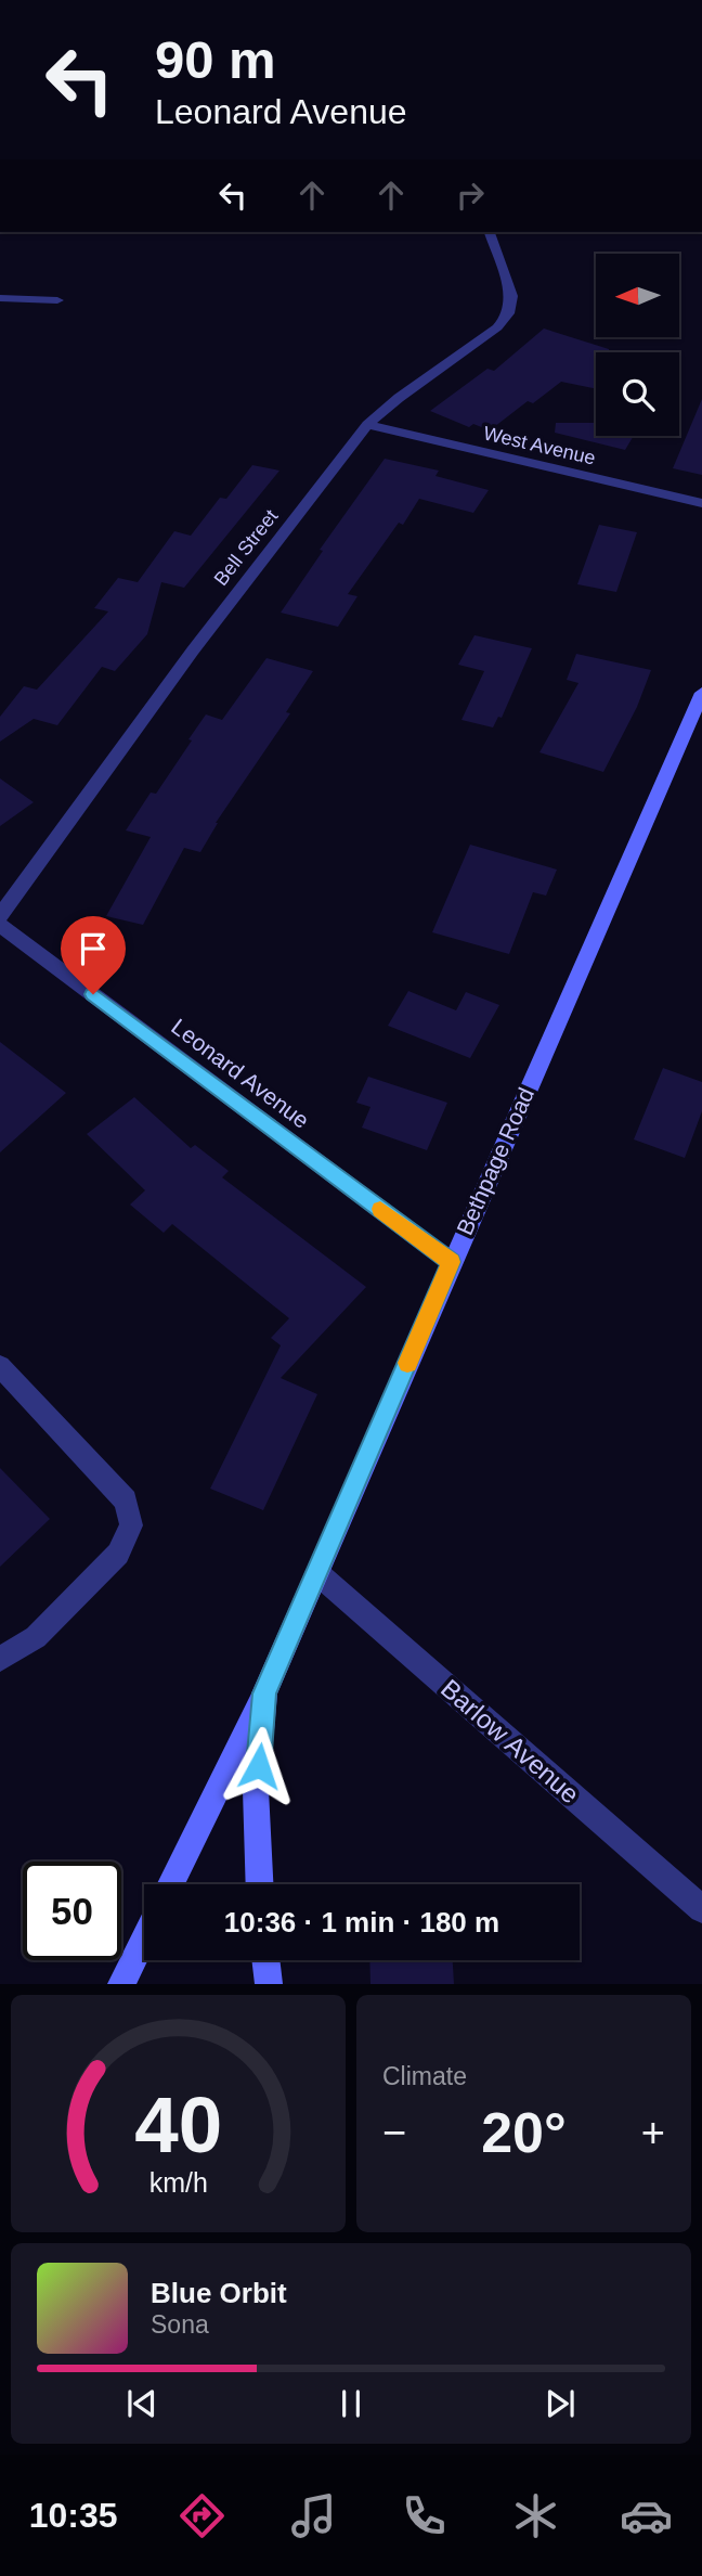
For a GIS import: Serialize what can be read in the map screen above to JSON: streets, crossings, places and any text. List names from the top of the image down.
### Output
{
  "streets": {
    "main road": ["Bethpage Road"],
    "street": [
      "West Avenue",
      "Bell Street",
      "Leonard Avenue",
      "Barlow Avenue"
    ]
  },
  "crossings": [
    ["West Avenue", "Bell Street"],
    ["Leonard Avenue", "Bethpage Road"],
    ["Bethpage Road", "Barlow Avenue"]
  ],
  "north": "left",
  "page": {
    "turn": ["90 m", "Leonard Avenue"],
    "limit": "50",
    "trip": "10:36 · 1 min · 180 m",
    "tile": "Climate",
    "heat": ["−", "20°", "+"],
    "song": ["Blue Orbit", "Sona"],
    "tabs": "10:35",
    "gauge": ["40", "km/h"]
  }
}
